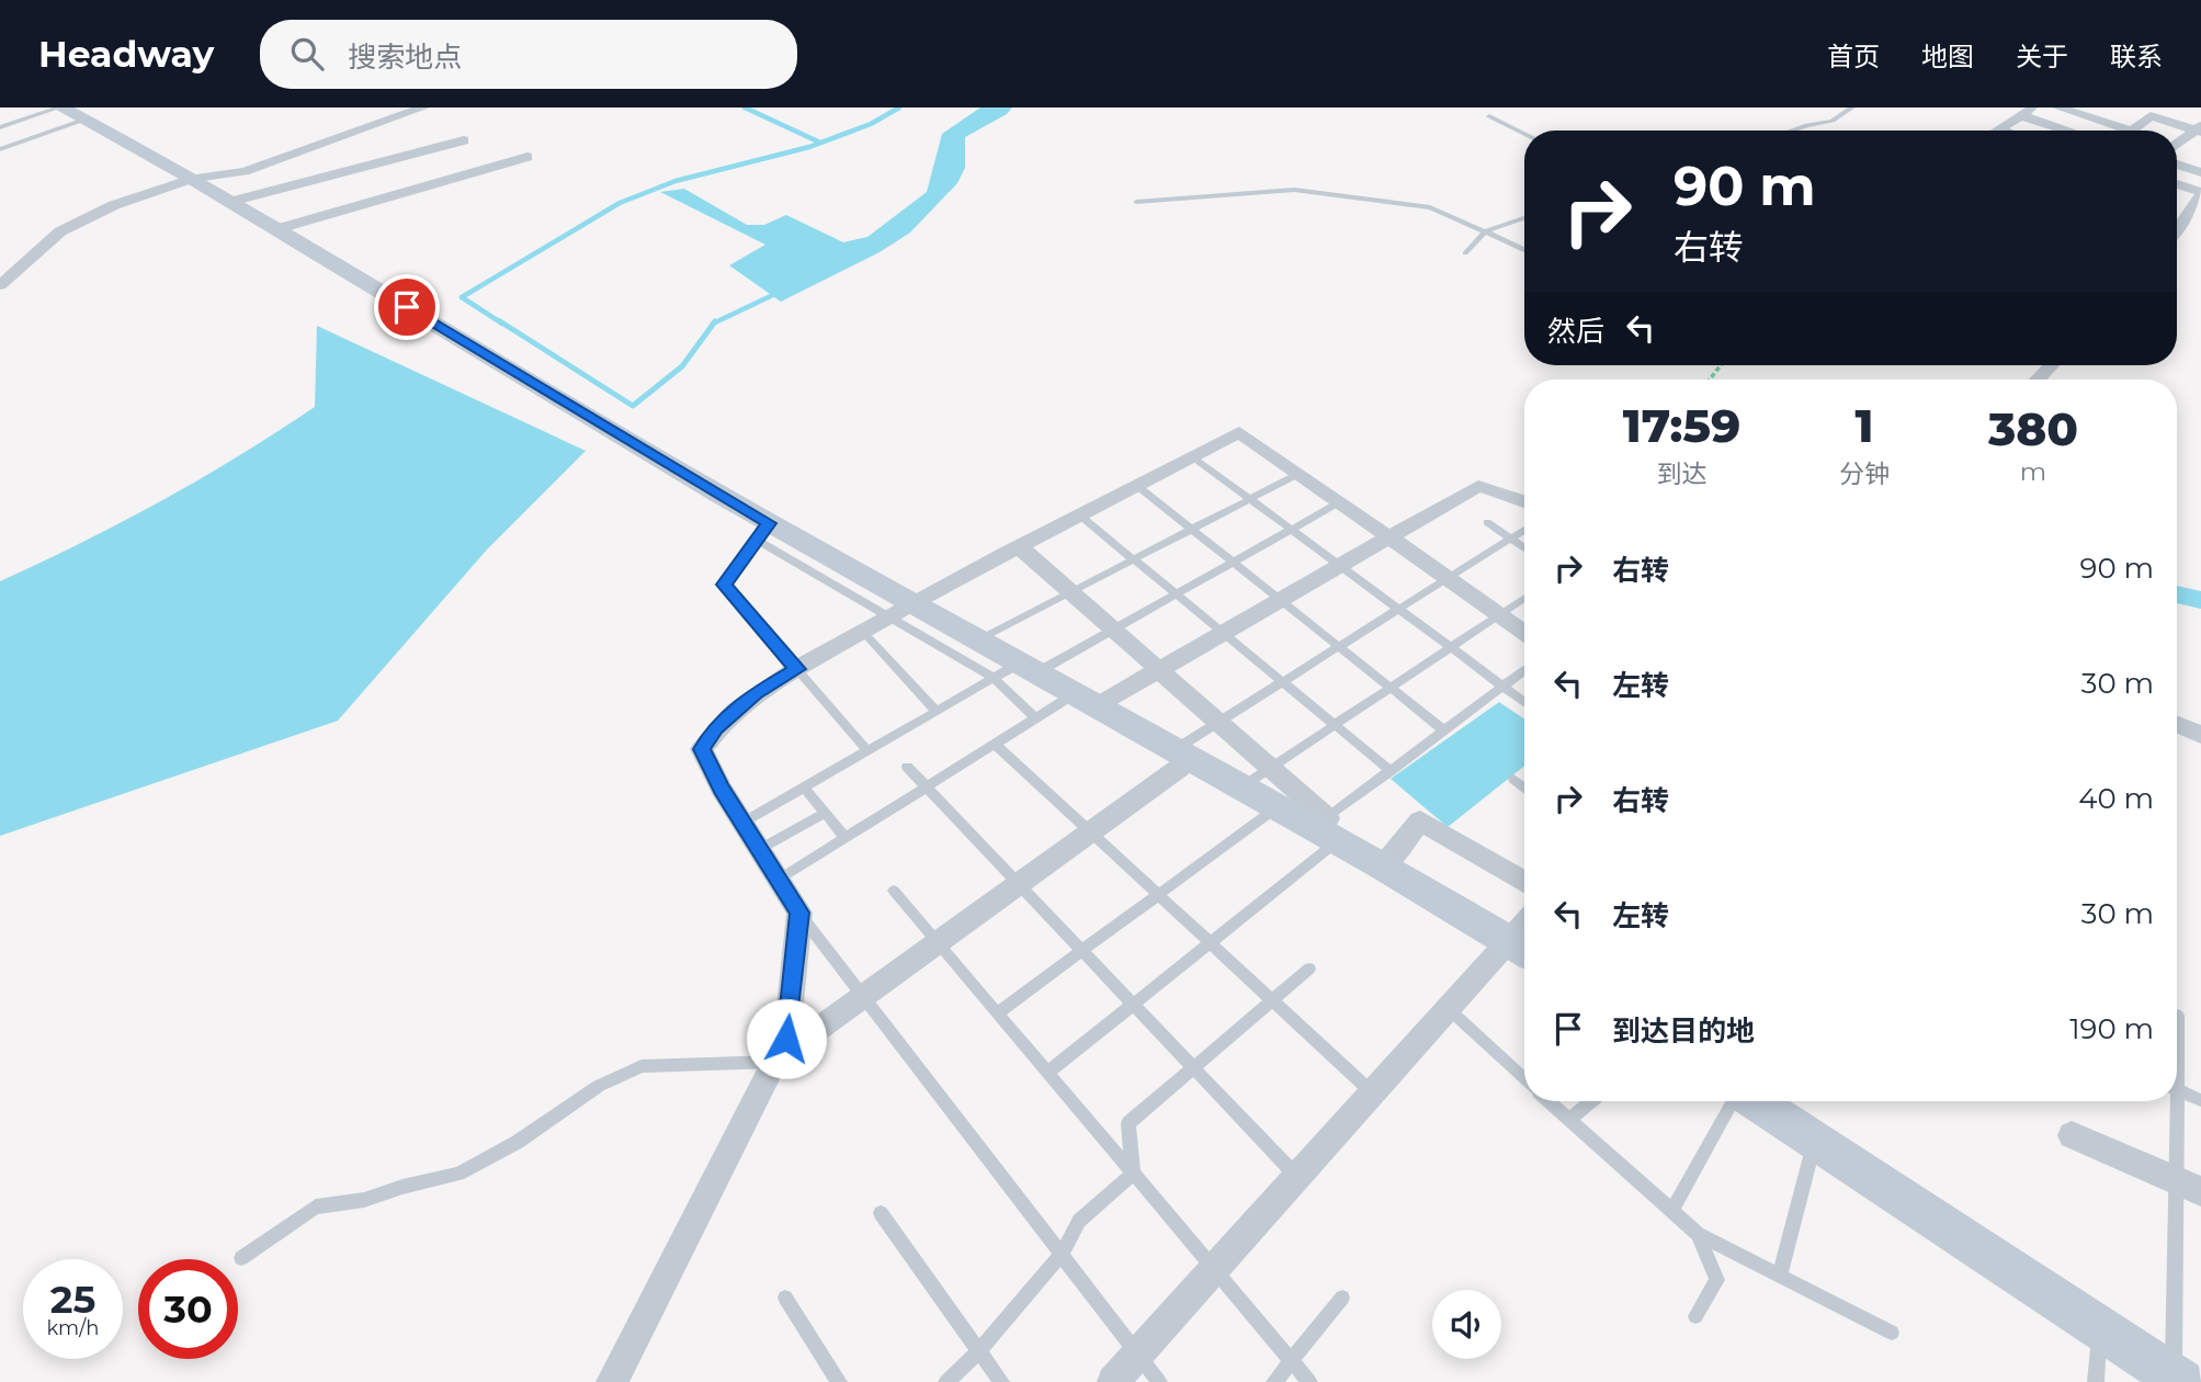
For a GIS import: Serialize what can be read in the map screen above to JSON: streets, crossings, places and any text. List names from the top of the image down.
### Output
{
  "page": {
    "header": "Headway",
    "search": "搜索地点",
    "nav": [
      "首页",
      "地图",
      "关于",
      "联系"
    ],
    "turn": ["90 m", "右转"],
    "then": "然后",
    "eta": [
      "17:59",
      "到达",
      "1",
      "分钟",
      "380",
      "m"
    ],
    "list": [
      {
        "name": "右转",
        "value": "90 m"
      },
      {
        "name": "左转",
        "value": "30 m"
      },
      {
        "name": "右转",
        "value": "40 m"
      },
      {
        "name": "左转",
        "value": "30 m"
      },
      {
        "name": "到达目的地",
        "value": "190 m"
      }
    ],
    "speed": "25 km/h",
    "limit": "30"
  }
}
